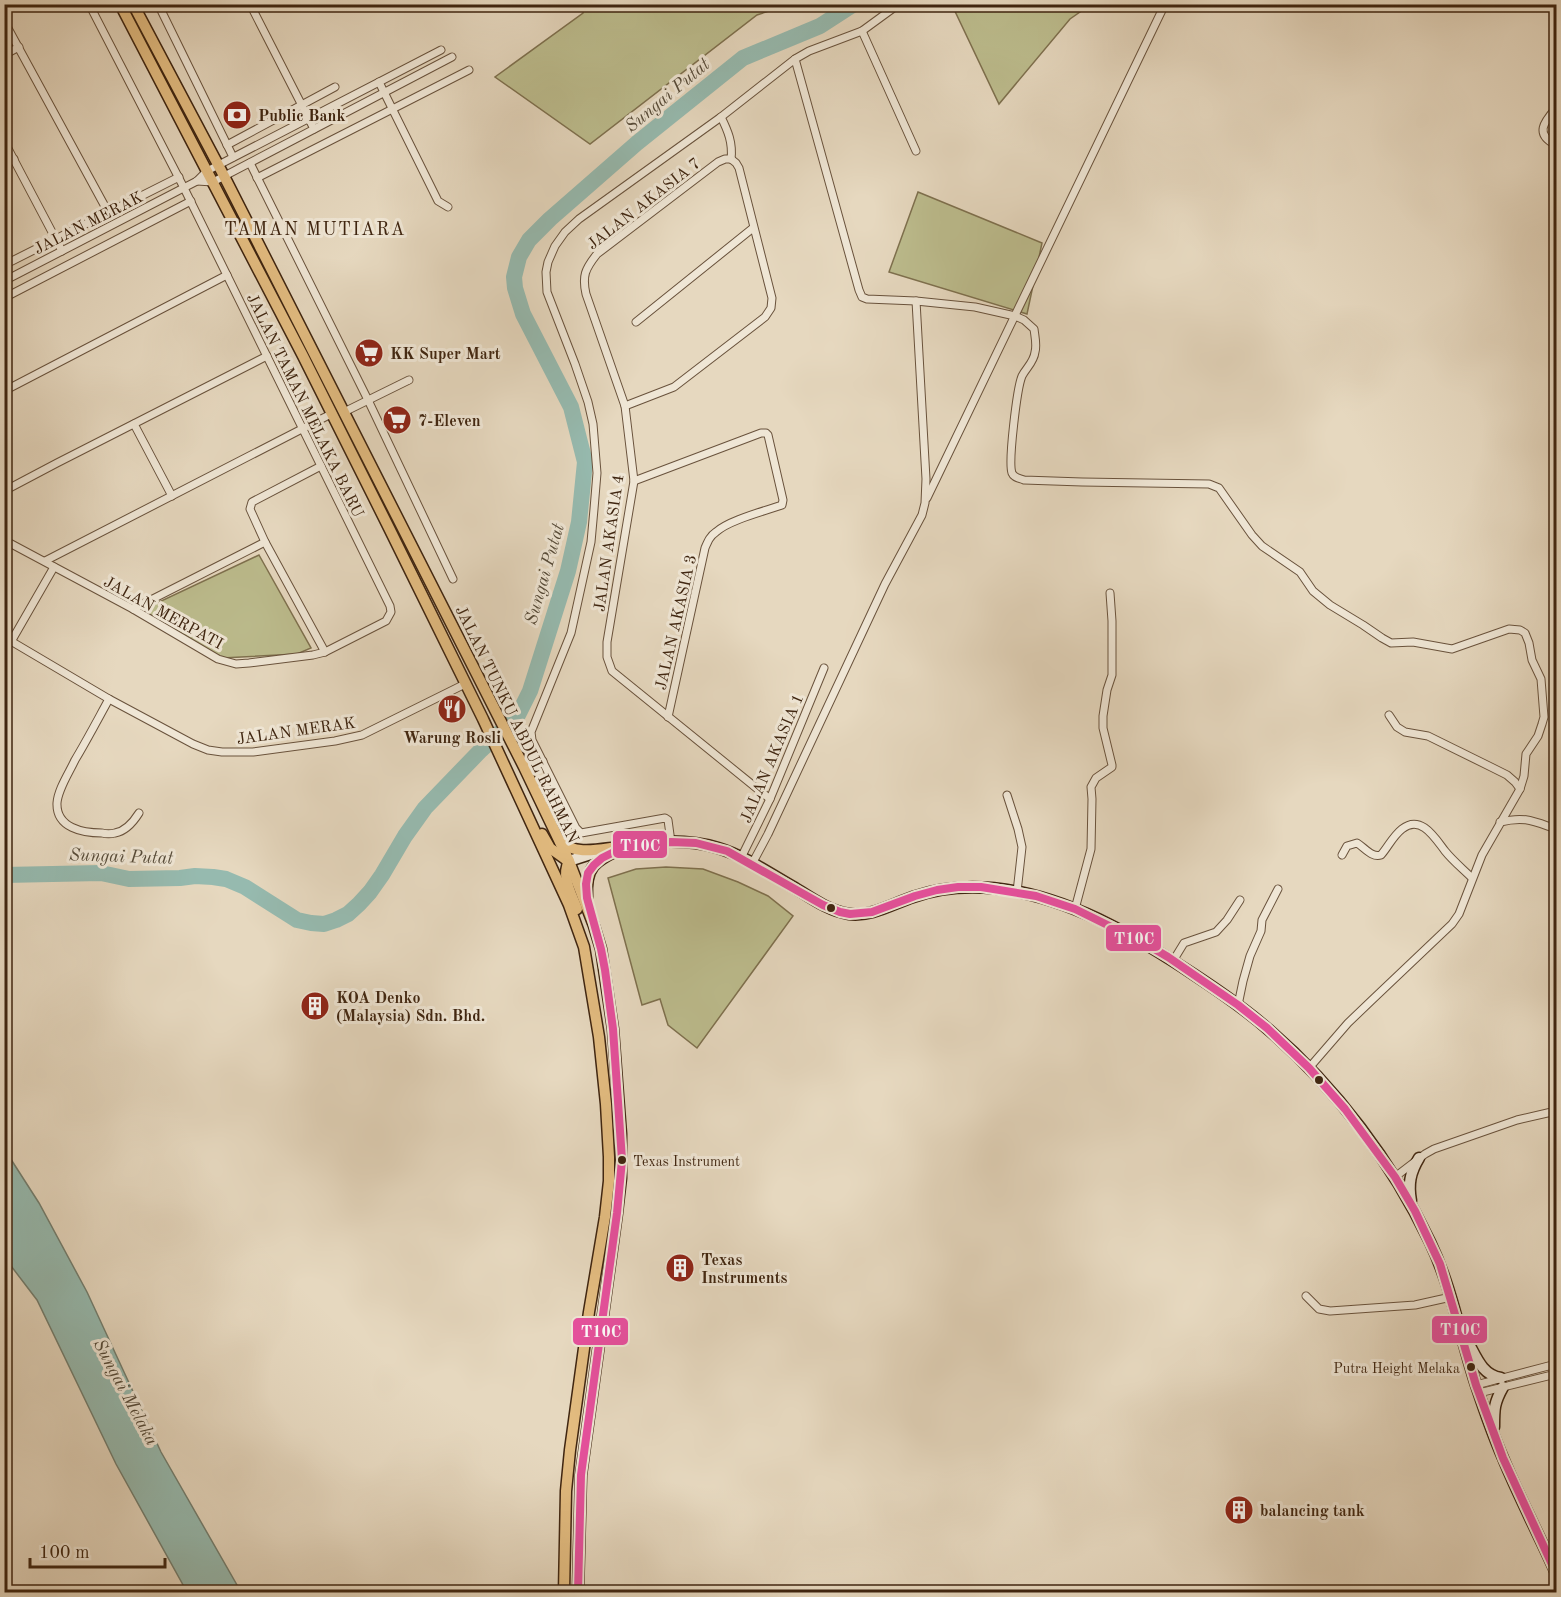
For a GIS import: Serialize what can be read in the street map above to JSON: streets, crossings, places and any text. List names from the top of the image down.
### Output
{
  "streets": {
    "main road": ["JALAN TUNKU ABDUL RAHMAN"],
    "street": [
      "JALAN AKASIA 7",
      "JALAN MERAK",
      "JALAN TAMAN MELAKA BARU",
      "JALAN AKASIA 4",
      "JALAN MERPATI",
      "JALAN AKASIA 3",
      "JALAN AKASIA 1"
    ]
  },
  "crossings": [
    ["JALAN AKASIA 7", "JALAN AKASIA 4"],
    ["JALAN MERAK", "JALAN TAMAN MELAKA BARU"],
    ["JALAN MERAK", "JALAN TUNKU ABDUL RAHMAN"],
    ["JALAN TAMAN MELAKA BARU", "JALAN MERPATI"],
    ["JALAN AKASIA 4", "JALAN AKASIA 3"]
  ],
  "districts": ["TAMAN MUTIARA"],
  "water": ["Sungai Putat", "Sungai Melaka"],
  "places": {
    "bank": ["Public Bank"],
    "supermarket": ["KK Super Mart", "7-Eleven"],
    "restaurant": ["Warung Rosli"],
    "building": ["KOA Denko (Malaysia) Sdn. Bhd.", "Texas Instruments", "balancing tank"],
    "other": ["Texas Instrument", "Putra Height Melaka"]
  },
  "lines": ["transit line T10C"],
  "scale_bar": "100 m"
}
